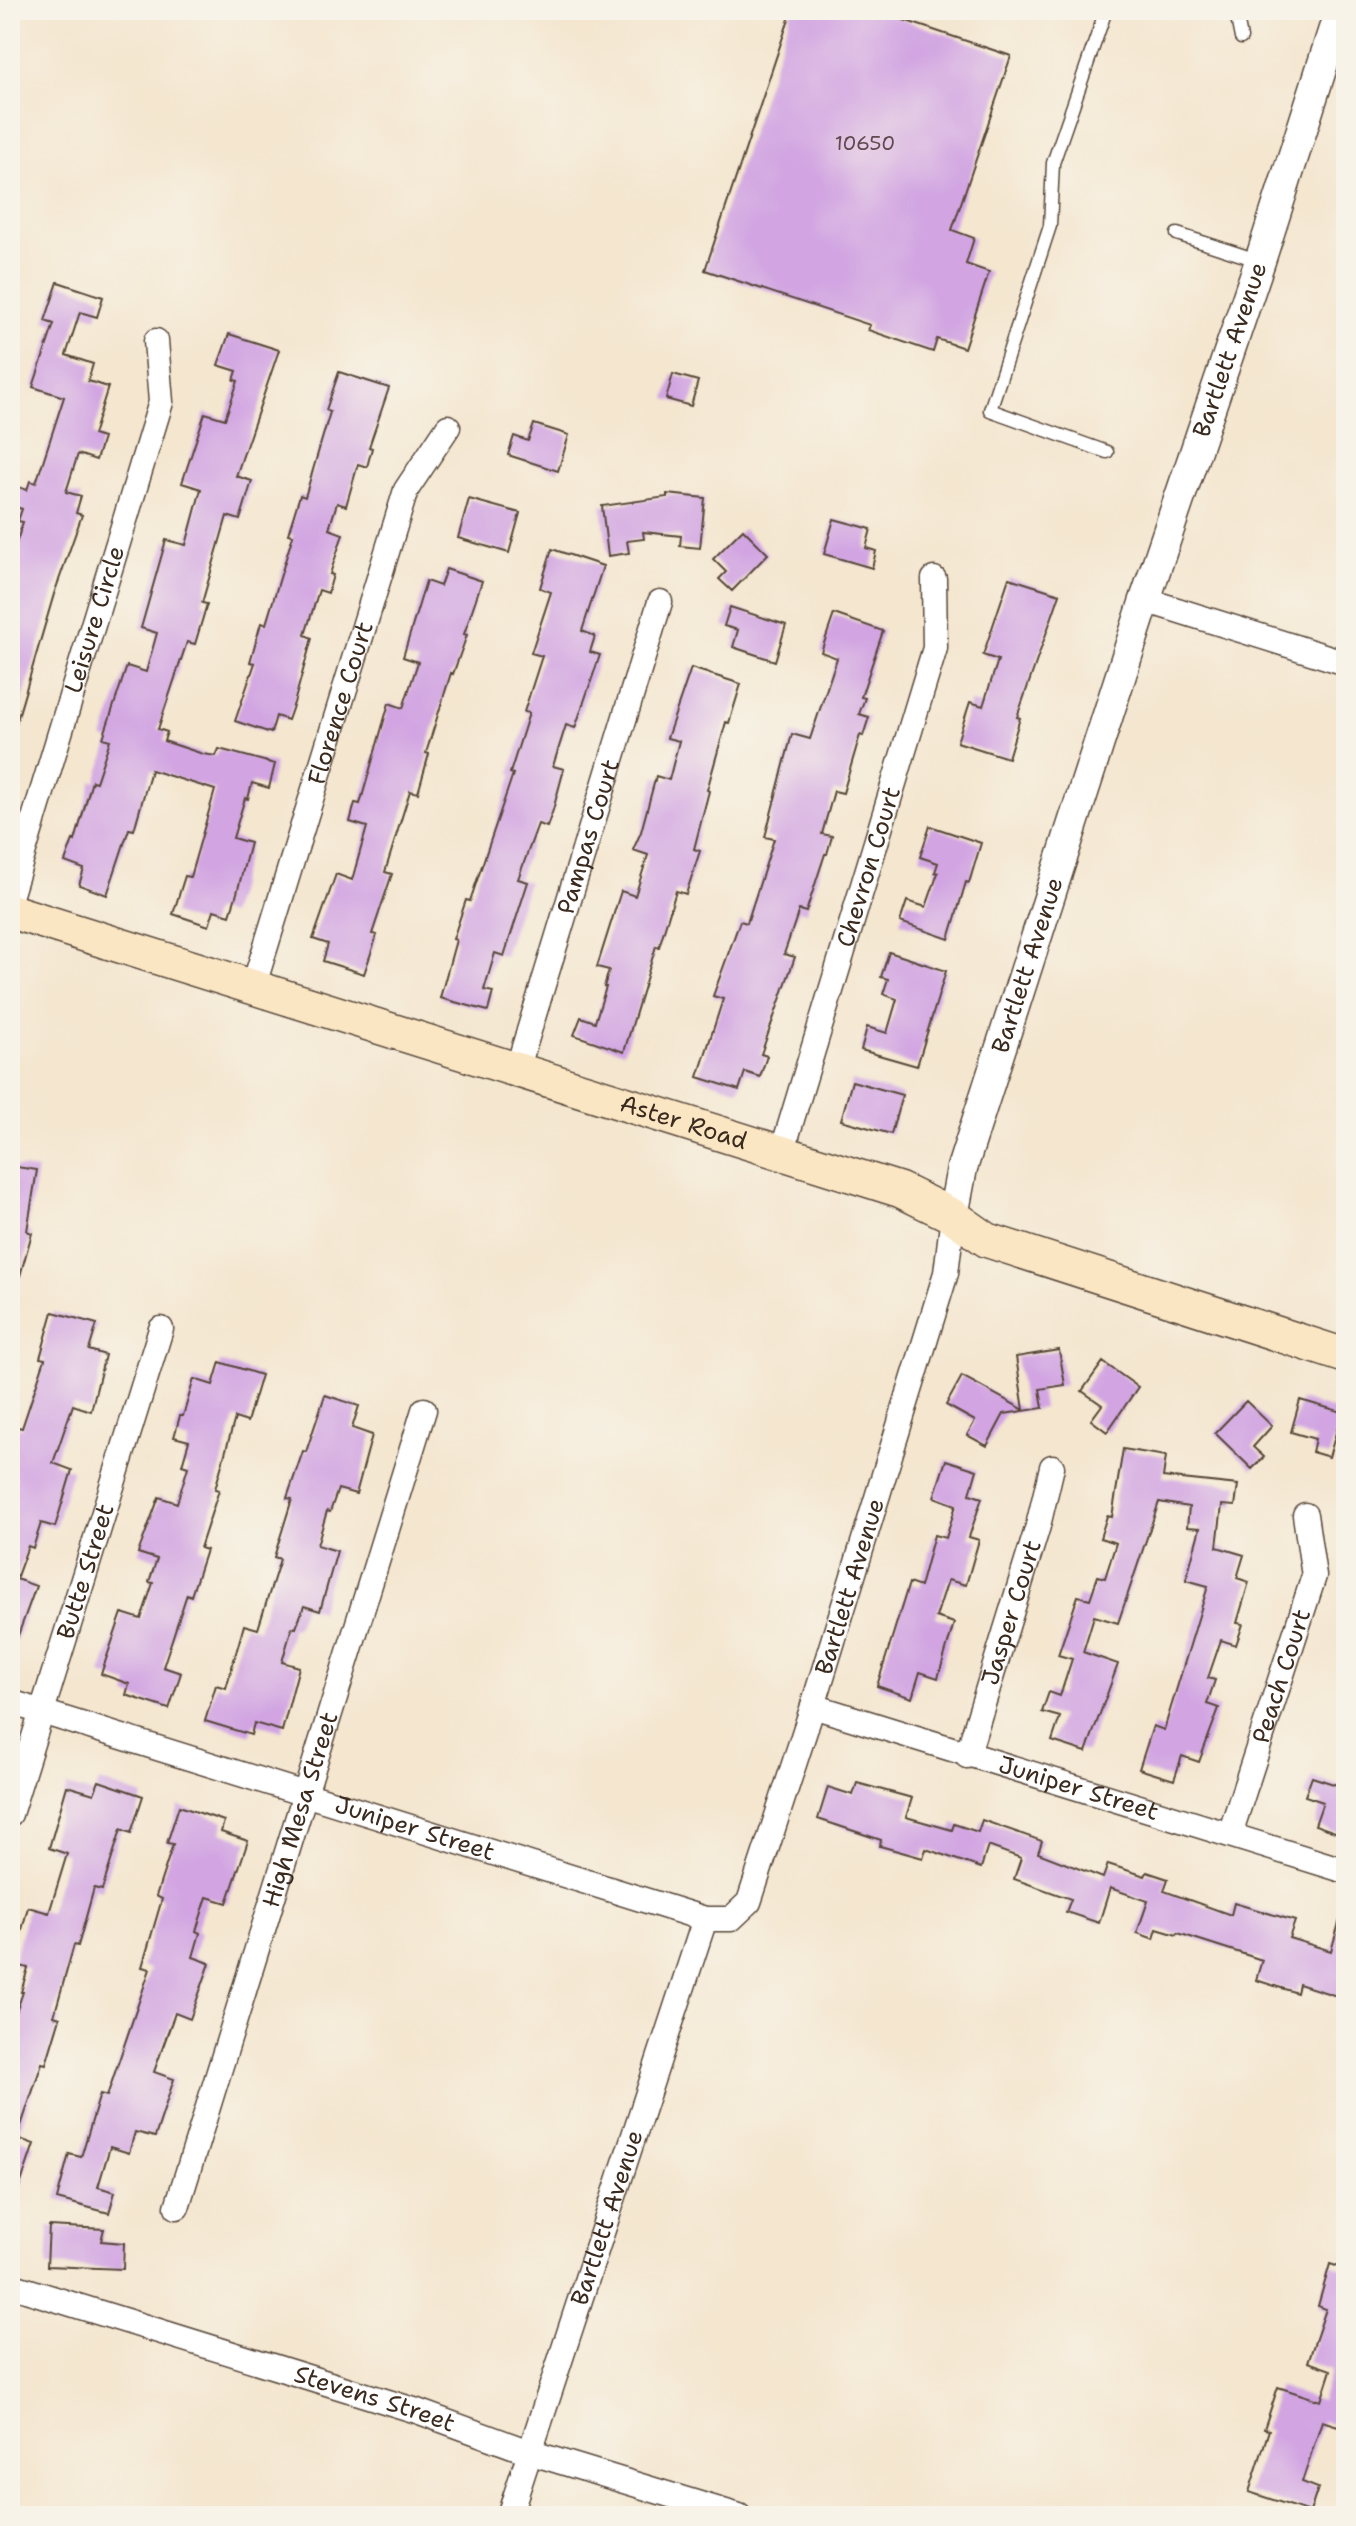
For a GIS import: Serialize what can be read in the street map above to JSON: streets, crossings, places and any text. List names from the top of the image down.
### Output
{
  "streets": {
    "main road": ["Aster Road"],
    "street": [
      "Bartlett Avenue",
      "Leisure Circle",
      "Florence Court",
      "Pampas Court",
      "Chevron Court",
      "Butte Street",
      "Jasper Court",
      "Peach Court",
      "Juniper Street",
      "High Mesa Street",
      "Stevens Street"
    ]
  },
  "crossings": [
    ["Bartlett Avenue", "Aster Road"],
    ["Bartlett Avenue", "Juniper Street"],
    ["Bartlett Avenue", "Stevens Street"],
    ["Florence Court", "Aster Road"],
    ["Pampas Court", "Aster Road"],
    ["Chevron Court", "Aster Road"],
    ["Butte Street", "Juniper Street"],
    ["Jasper Court", "Juniper Street"],
    ["Peach Court", "Juniper Street"],
    ["Juniper Street", "High Mesa Street"]
  ],
  "house_numbers": ["10650"]
}
